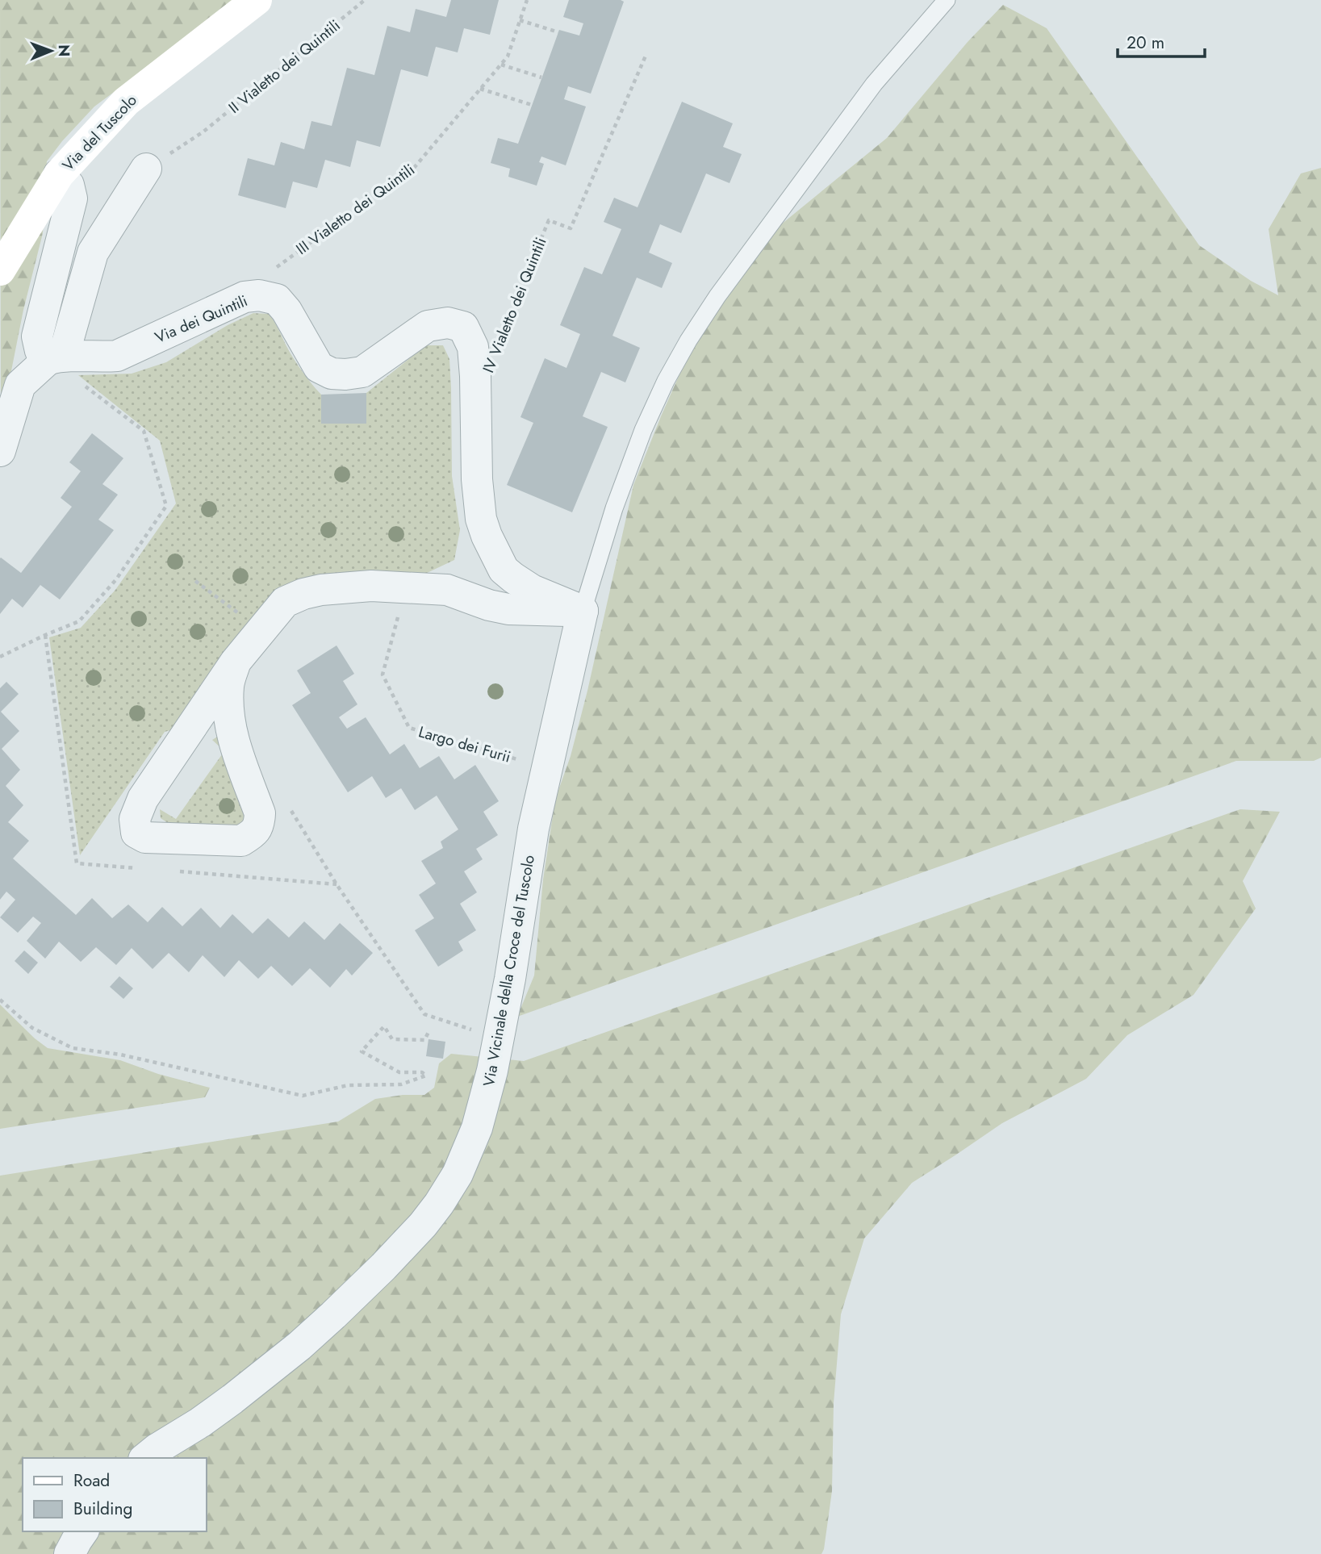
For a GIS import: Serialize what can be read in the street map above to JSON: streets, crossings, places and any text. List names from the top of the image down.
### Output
{
  "streets": {
    "street": ["Via del Tuscolo", "Via dei Quintili", "Via Vicinale della Croce del Tuscolo"],
    "path": [
      "II Vialetto dei Quintili",
      "III Vialetto dei Quintili",
      "IV Vialetto dei Quintili",
      "Largo dei Furii"
    ]
  },
  "crossings": [
    ["III Vialetto dei Quintili", "Via dei Quintili"],
    ["Via dei Quintili", "Via Vicinale della Croce del Tuscolo"]
  ],
  "legend": ["Road", "Building"],
  "scale_bar": "20 m",
  "north": "right"
}
